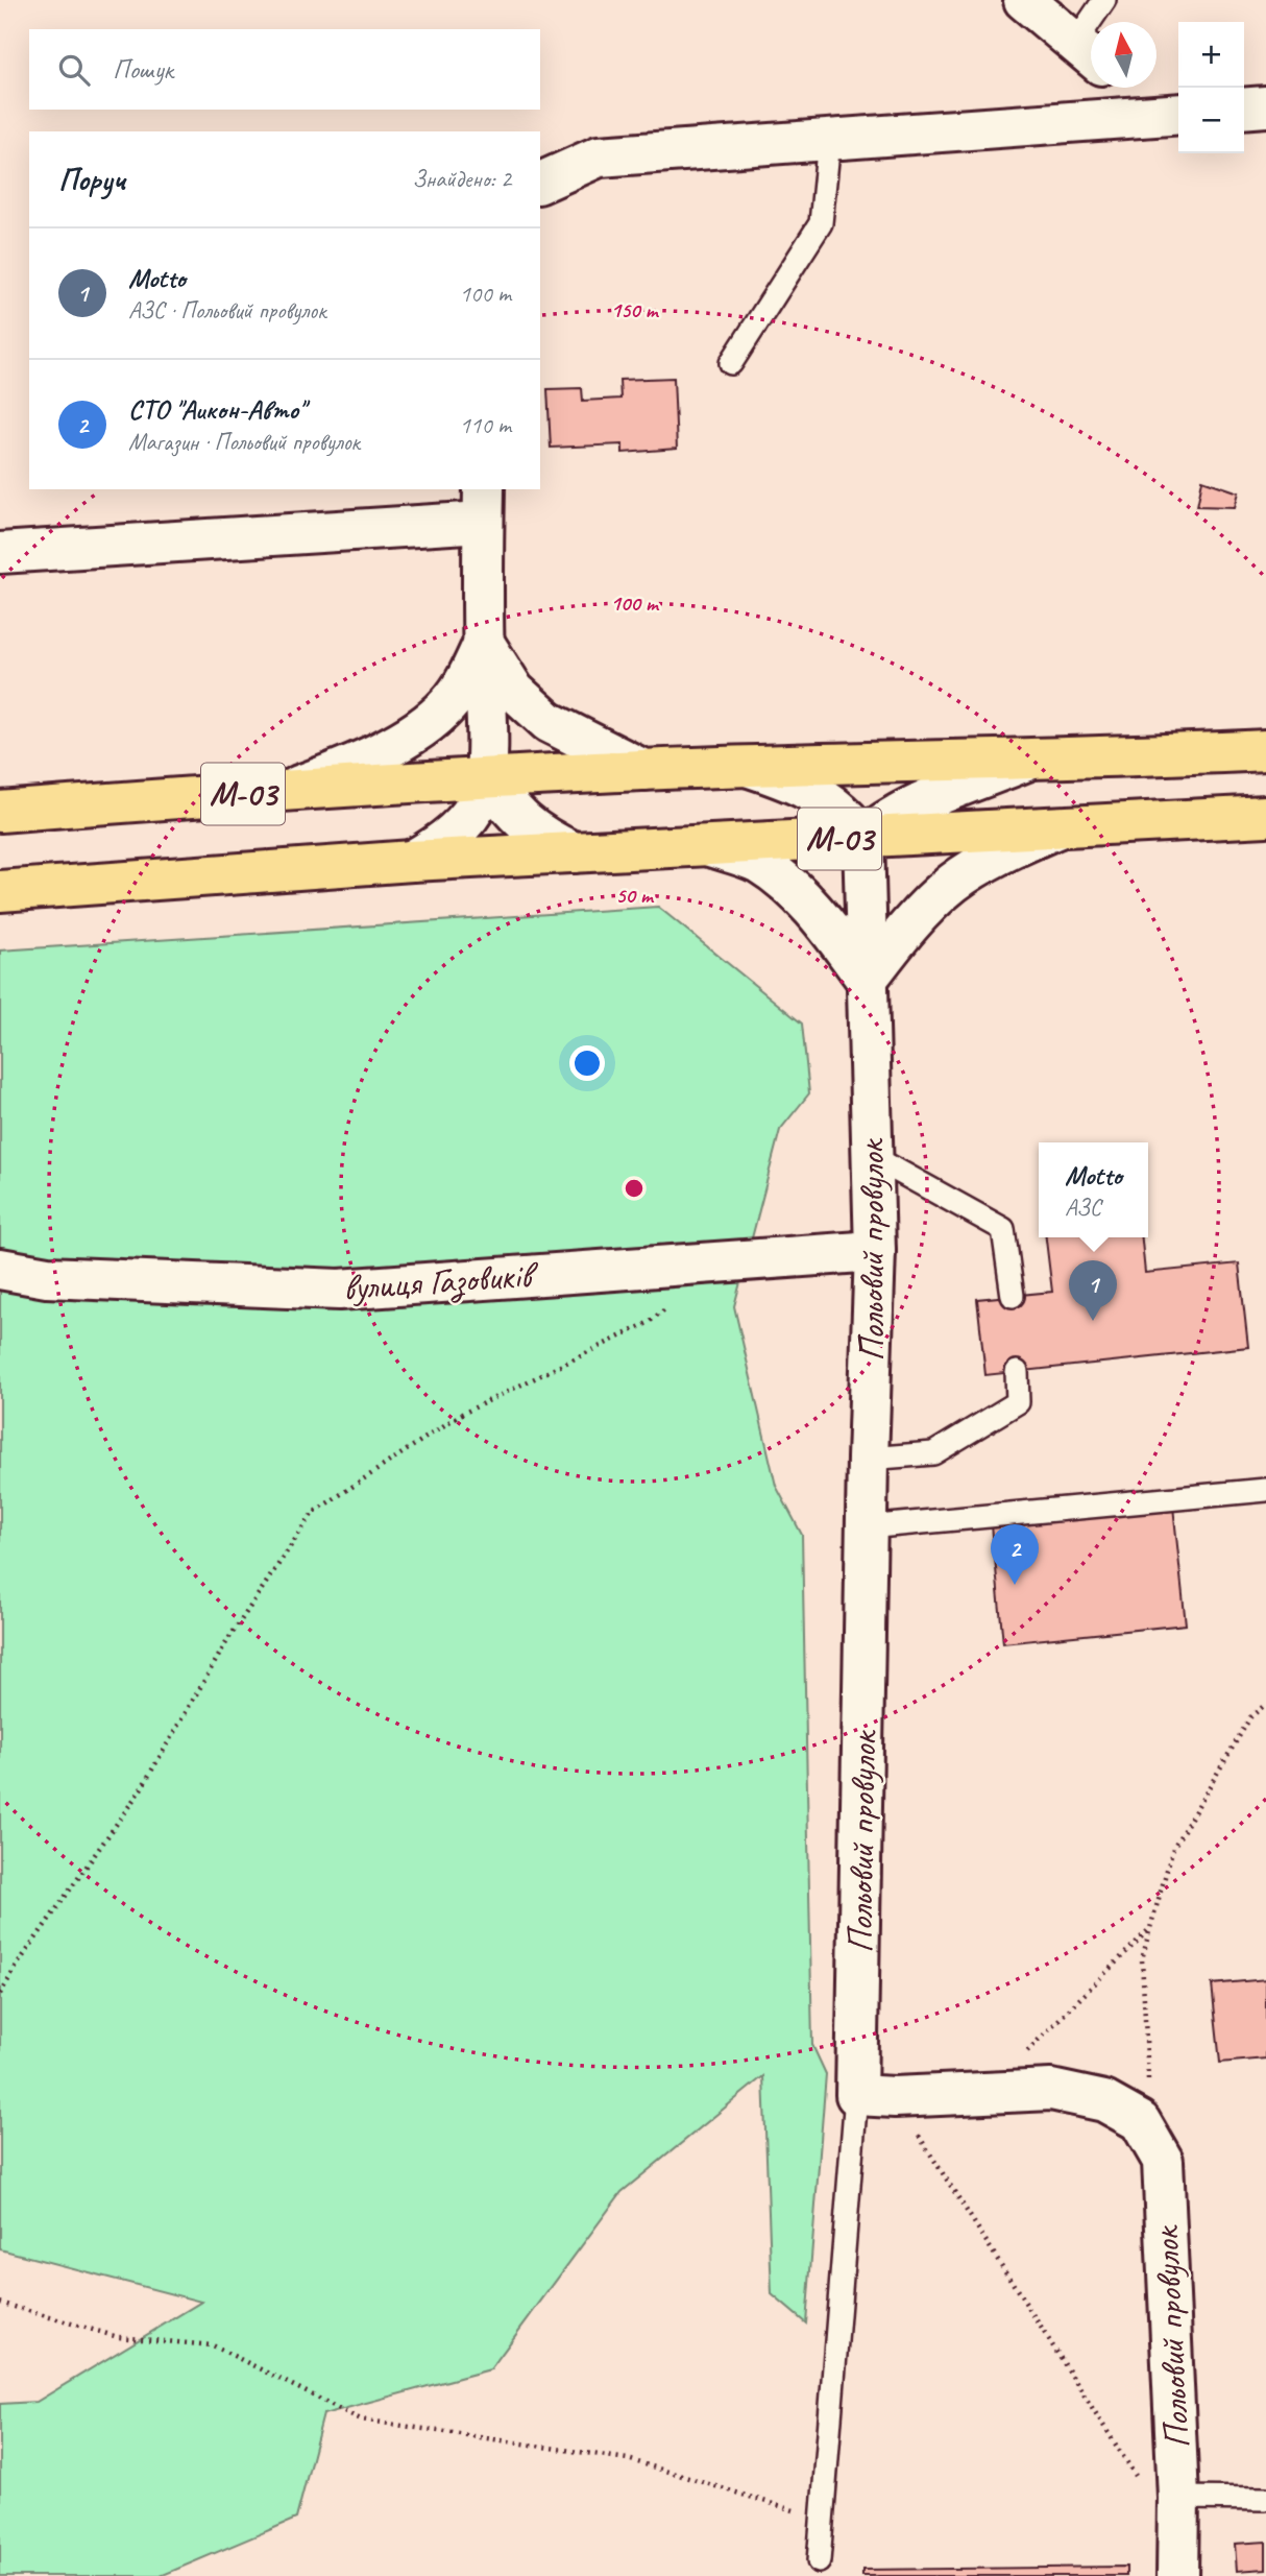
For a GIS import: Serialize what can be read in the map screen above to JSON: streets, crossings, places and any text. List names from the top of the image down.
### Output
{
  "streets": {
    "highway": ["М-03"],
    "street": ["Польовий провулок", "вулиця Газовиків"]
  },
  "crossings": [
    ["М-03", "Польовий провулок"],
    ["Польовий провулок", "вулиця Газовиків"]
  ],
  "north": "top",
  "page": {
    "map_buttons": ["+", "−"],
    "search": "Пошук",
    "heading": ["Поруч", "Знайдено: 2"],
    "list": [
      {
        "mark": "1",
        "name": "Motto",
        "note": "АЗС · Польовий провулок",
        "value": "100 m"
      },
      {
        "mark": "2",
        "name": "СТО \"Аикон-Авто\"",
        "note": "Магазин · Польовий провулок",
        "value": "110 m"
      }
    ],
    "popup": ["Motto", "АЗС"],
    "pins": ["1", "2"]
  },
  "rings": ["150 m", "100 m", "50 m"]
}
